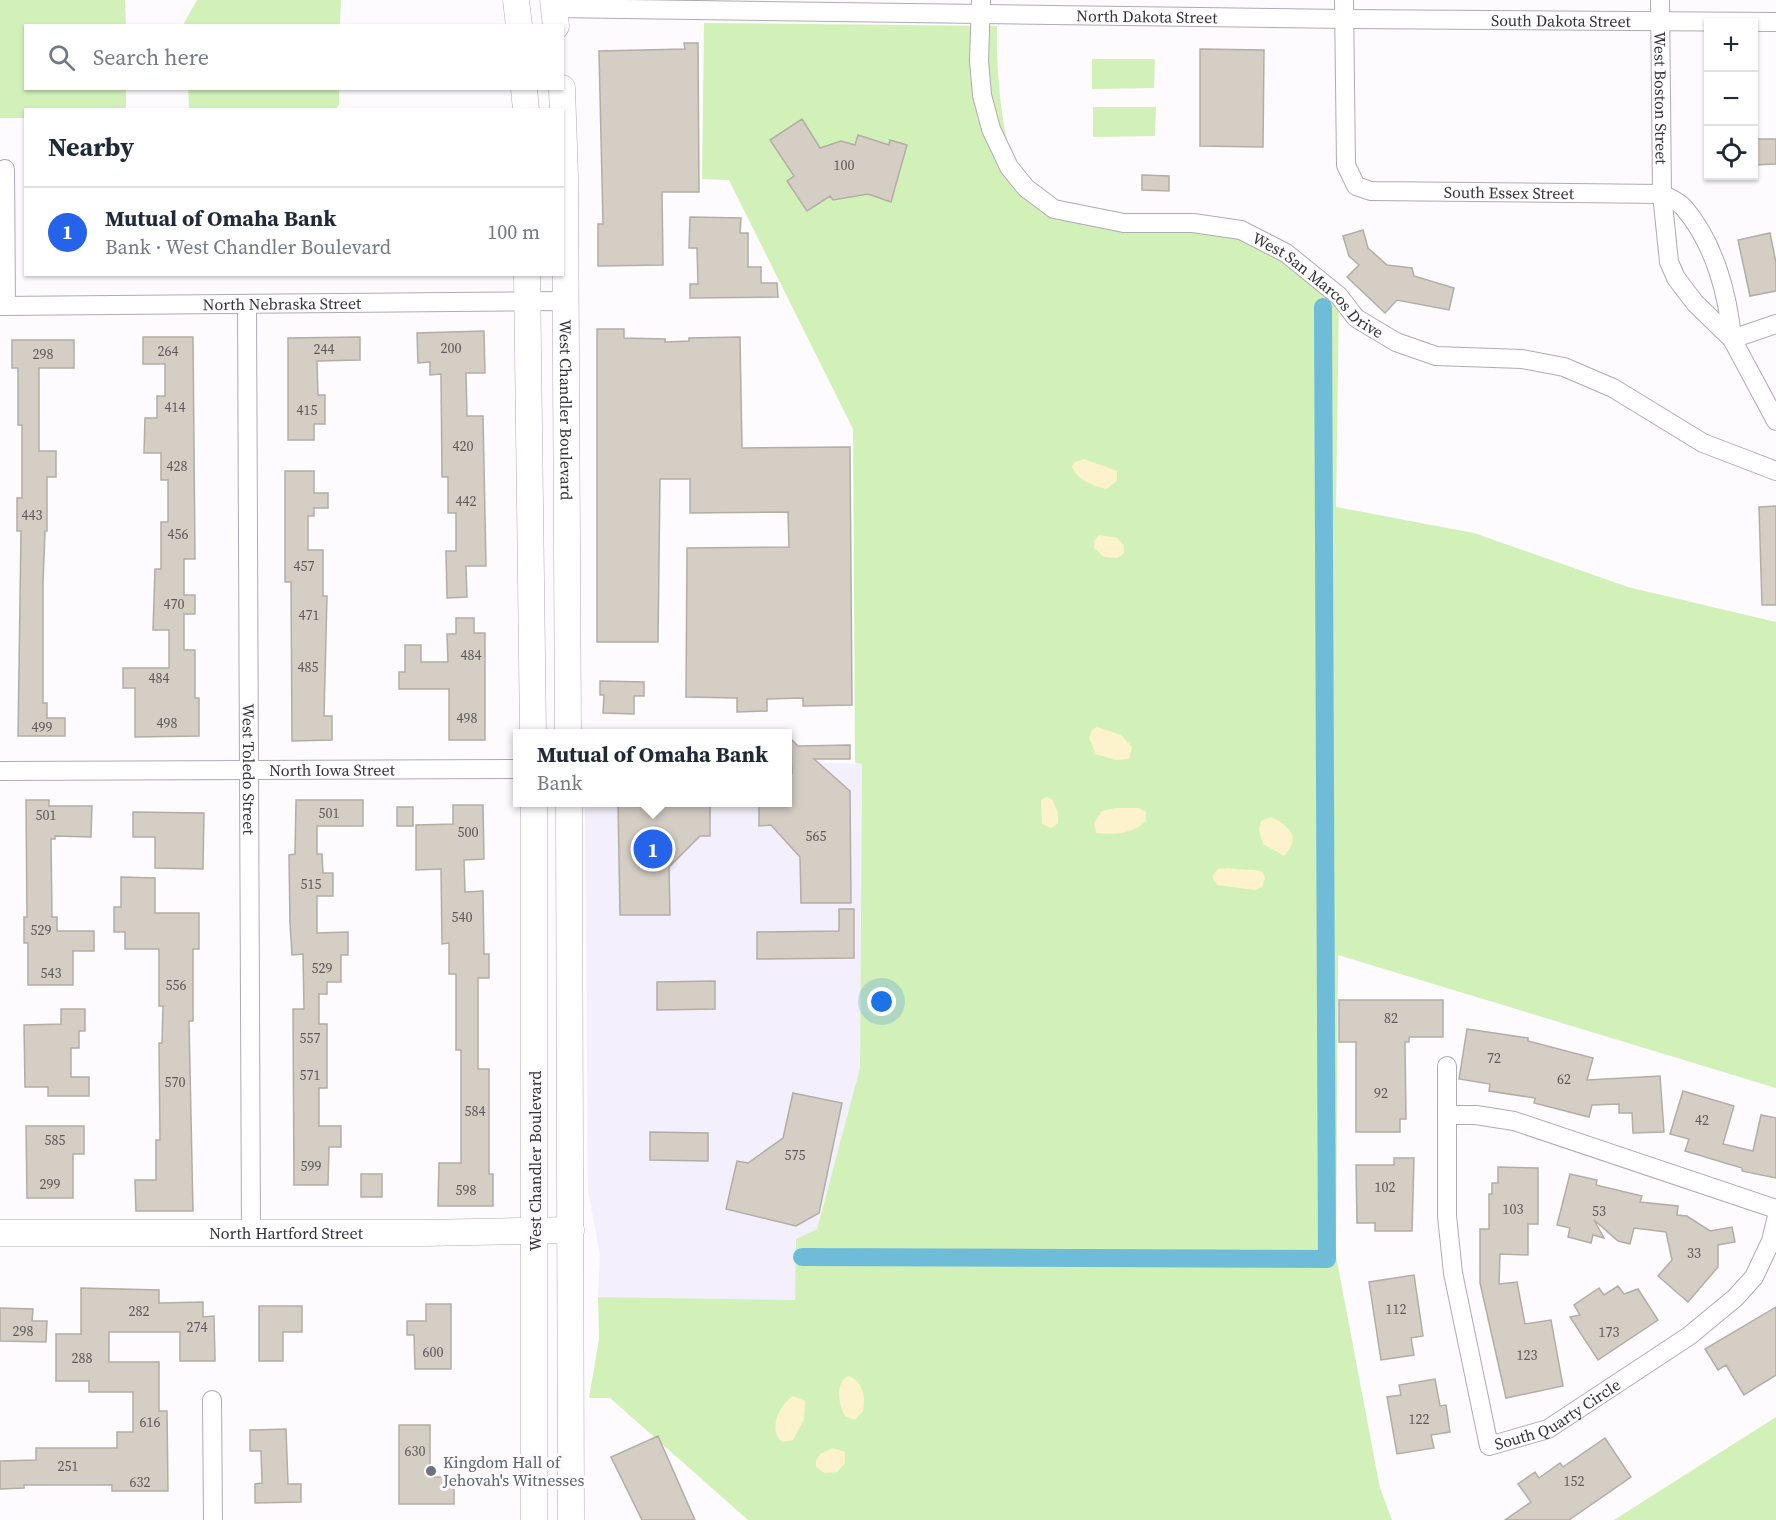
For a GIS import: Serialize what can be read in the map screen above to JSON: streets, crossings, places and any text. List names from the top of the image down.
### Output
{
  "streets": {
    "main road": ["West Chandler Boulevard", "North Hartford Street"],
    "street": [
      "North Dakota Street",
      "South Dakota Street",
      "West Boston Street",
      "South Essex Street",
      "West San Marcos Drive",
      "North Nebraska Street",
      "West Toledo Street",
      "North Iowa Street",
      "South Quarty Circle"
    ]
  },
  "crossings": [
    ["North Dakota Street", "South Dakota Street"],
    ["North Dakota Street", "South Essex Street"],
    ["North Dakota Street", "West San Marcos Drive"],
    ["South Dakota Street", "West Boston Street"],
    ["South Dakota Street", "South Essex Street"],
    ["West Boston Street", "South Essex Street"],
    ["North Nebraska Street", "West Chandler Boulevard"],
    ["North Nebraska Street", "West Toledo Street"],
    ["West Chandler Boulevard", "North Hartford Street"],
    ["West Toledo Street", "North Iowa Street"],
    ["West Toledo Street", "North Hartford Street"]
  ],
  "places": ["Kingdom Hall of Jehovah's Witnesses"],
  "house_numbers": [
    "100",
    "200",
    "244",
    "264",
    "298",
    "414",
    "415",
    "420",
    "428",
    "442",
    "443",
    "456",
    "457",
    "470",
    "471",
    "484",
    "485",
    "484",
    "498",
    "498",
    "499",
    "501",
    "501",
    "500",
    "565",
    "515",
    "540",
    "529",
    "529",
    "543",
    "556",
    "82",
    "557",
    "72",
    "571",
    "62",
    "570",
    "92",
    "584",
    "42",
    "585",
    "575",
    "599",
    "299",
    "102",
    "598",
    "103",
    "53",
    "33",
    "112",
    "282",
    "274",
    "298",
    "173",
    "600",
    "123",
    "288",
    "122",
    "616",
    "630",
    "251",
    "152",
    "632"
  ],
  "page": {
    "map_buttons": ["+", "−"],
    "search": "Search here",
    "heading": "Nearby",
    "list": [
      {
        "mark": "1",
        "name": "Mutual of Omaha Bank",
        "note": "Bank · West Chandler Boulevard",
        "value": "100 m"
      }
    ],
    "popup": ["Mutual of Omaha Bank", "Bank"],
    "pins": "1"
  }
}
